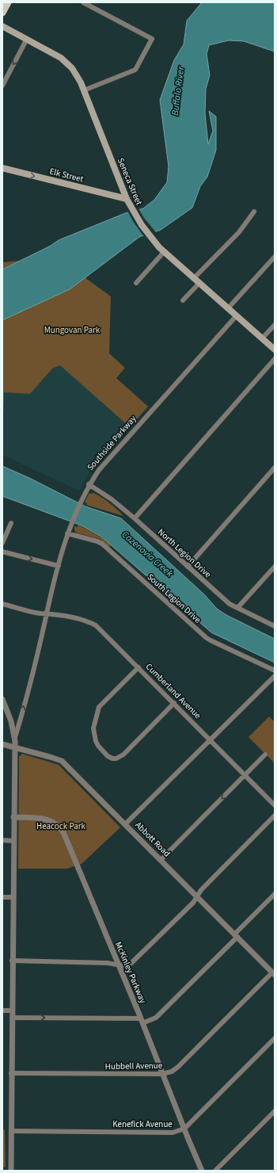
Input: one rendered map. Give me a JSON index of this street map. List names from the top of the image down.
{
  "streets": {
    "main road": ["Elk Street", "Seneca Street"],
    "street": [
      "Southside Parkway",
      "North Legion Drive",
      "South Legion Drive",
      "Cumberland Avenue",
      "Abbott Road",
      "McKinley Parkway",
      "Hubbell Avenue",
      "Kenefick Avenue"
    ]
  },
  "crossings": [
    ["Elk Street", "Seneca Street"],
    ["Seneca Street", "Southside Parkway"],
    ["Southside Parkway", "North Legion Drive"],
    ["Southside Parkway", "South Legion Drive"],
    ["Southside Parkway", "Cumberland Avenue"],
    ["Abbott Road", "Hubbell Avenue"],
    ["McKinley Parkway", "Hubbell Avenue"],
    ["McKinley Parkway", "Kenefick Avenue"]
  ],
  "one_way": ["Elk Street"],
  "water": ["Buffalo River", "Cazenovia Creek"],
  "parks": ["Mungovan Park", "Heacock Park"]
}
